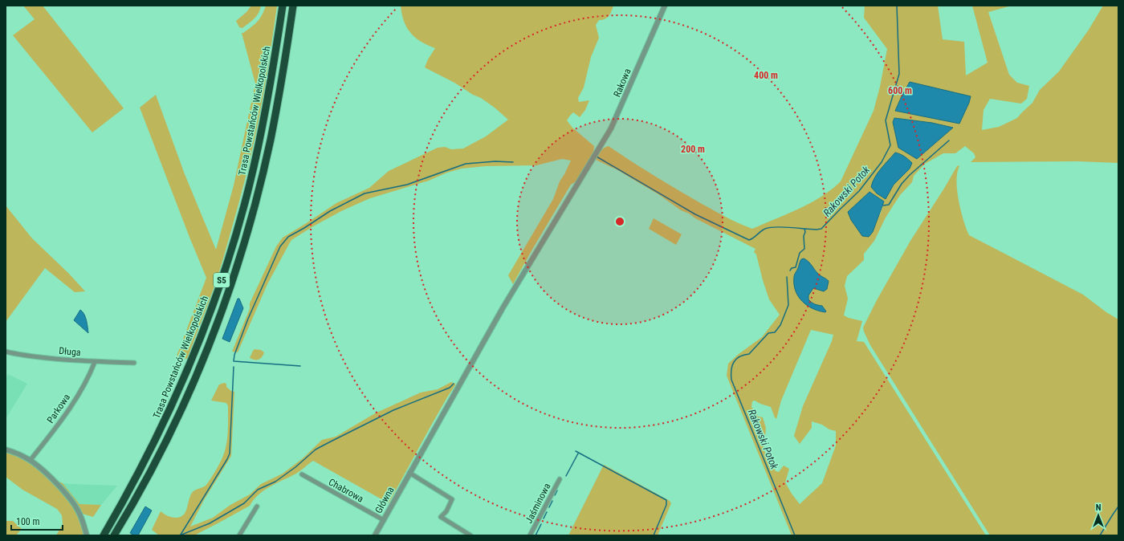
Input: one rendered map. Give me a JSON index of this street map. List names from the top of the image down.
{
  "streets": {
    "highway": ["Trasa Powstańców Wielkopolskich", "S5"],
    "street": [
      "Rakowa",
      "Długa",
      "Parkowa",
      "Chabrowa",
      "Główna",
      "Jaśminowa"
    ]
  },
  "crossings": [
    ["Rakowa", "Główna"],
    ["Długa", "Parkowa"],
    ["Chabrowa", "Główna"]
  ],
  "water": ["Rakowski Potok"],
  "scale_bar": "100 m",
  "north": "top",
  "rings": ["400 m", "600 m", "200 m"]
}
